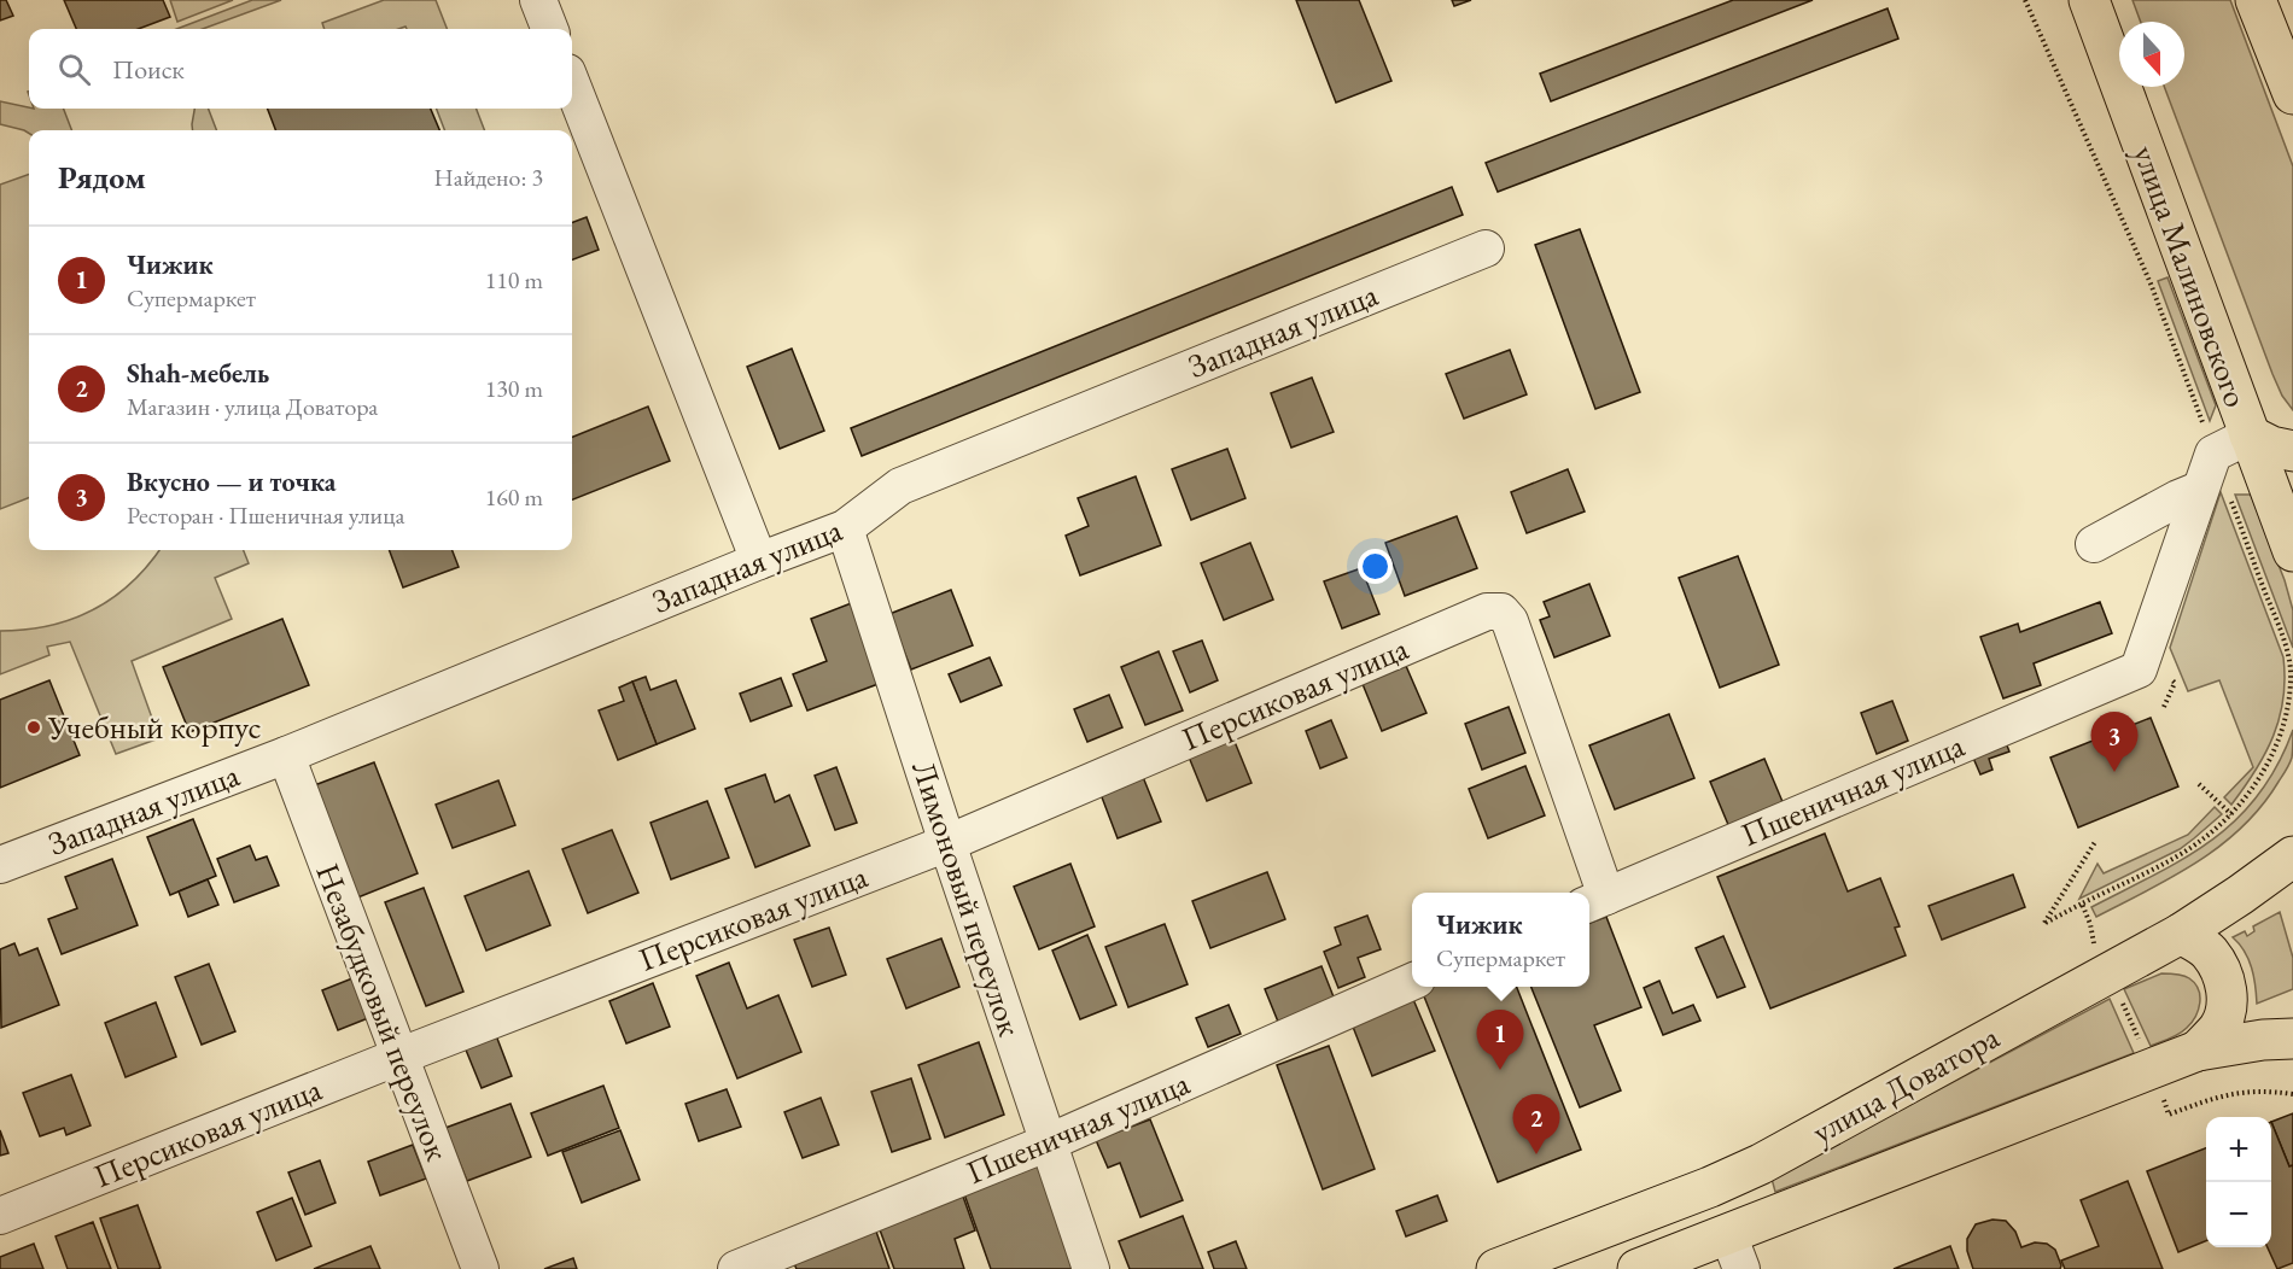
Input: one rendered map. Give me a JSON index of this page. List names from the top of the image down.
{
  "streets": {
    "main road": ["улица Малиновского", "улица Доватора"],
    "street": [
      "Западная улица",
      "Персиковая улица",
      "Пшеничная улица",
      "Лимоновый переулок",
      "Незабудковый переулок"
    ]
  },
  "crossings": [
    ["Западная улица", "Лимоновый переулок"],
    ["Западная улица", "Незабудковый переулок"],
    ["Персиковая улица", "Пшеничная улица"],
    ["Персиковая улица", "Лимоновый переулок"],
    ["Персиковая улица", "Незабудковый переулок"],
    ["Пшеничная улица", "Лимоновый переулок"]
  ],
  "places": ["Учебный корпус"],
  "north": "bottom",
  "page": {
    "search": "Поиск",
    "heading": ["Рядом", "Найдено: 3"],
    "list": [
      {
        "mark": "1",
        "name": "Чижик",
        "note": "Супермаркет",
        "value": "110 m"
      },
      {
        "mark": "2",
        "name": "Shah-мебель",
        "note": "Магазин · улица Доватора",
        "value": "130 m"
      },
      {
        "mark": "3",
        "name": "Вкусно — и точка",
        "note": "Ресторан · Пшеничная улица",
        "value": "160 m"
      }
    ],
    "pins": ["3", "1", "2"],
    "popup": ["Чижик", "Супермаркет"],
    "map_buttons": ["+", "−"]
  }
}
